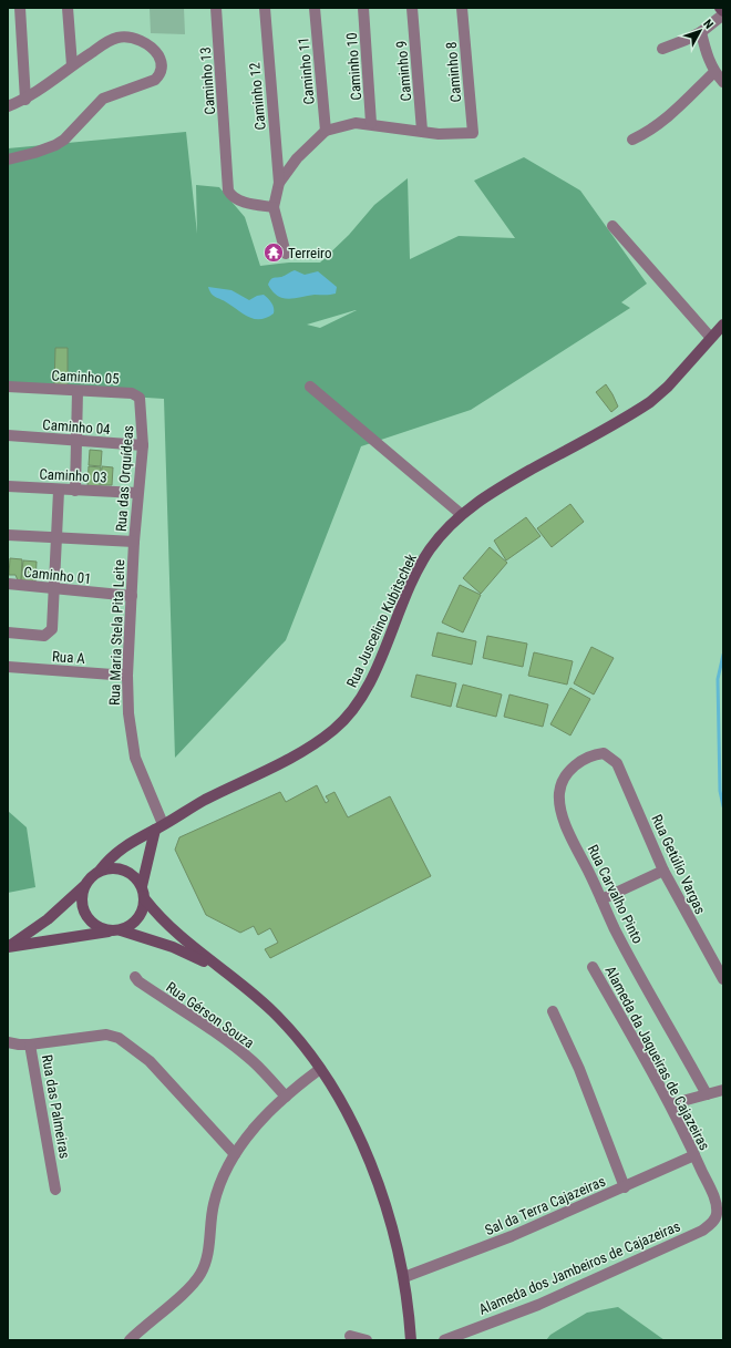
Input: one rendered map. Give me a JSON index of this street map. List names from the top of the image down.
{
  "streets": {
    "main road": ["Rua Juscelino Kubitschek"],
    "street": [
      "Caminho 10",
      "Caminho 11",
      "Caminho 9",
      "Caminho 8",
      "Caminho 13",
      "Caminho 12",
      "Caminho 05",
      "Caminho 04",
      "Caminho 03",
      "Rua das Orquídeas",
      "Caminho 01",
      "Rua Maria Stela Pita Leite",
      "Rua A",
      "Rua Getúlio Vargas",
      "Rua Carvalho Pinto",
      "Rua Gérson Souza",
      "Alameda da Jaqueiras de Cajazeiras",
      "Rua das Palmeiras",
      "Sal da Terra Cajazeiras",
      "Alameda dos Jambeiros de Cajazeiras"
    ]
  },
  "crossings": [
    ["Caminho 9", "Caminho 8"],
    ["Caminho 05", "Rua das Orquídeas"],
    ["Caminho 04", "Rua das Orquídeas"],
    ["Caminho 03", "Rua das Orquídeas"],
    ["Rua das Orquídeas", "Rua Maria Stela Pita Leite"],
    ["Caminho 01", "Rua Maria Stela Pita Leite"],
    ["Rua Juscelino Kubitschek", "Rua Maria Stela Pita Leite"],
    ["Rua Maria Stela Pita Leite", "Rua A"],
    ["Rua Getúlio Vargas", "Rua Carvalho Pinto"],
    ["Alameda da Jaqueiras de Cajazeiras", "Sal da Terra Cajazeiras"],
    ["Alameda da Jaqueiras de Cajazeiras", "Alameda dos Jambeiros de Cajazeiras"]
  ],
  "places": {
    "temple": ["Terreiro"]
  },
  "north": "top right"
}
